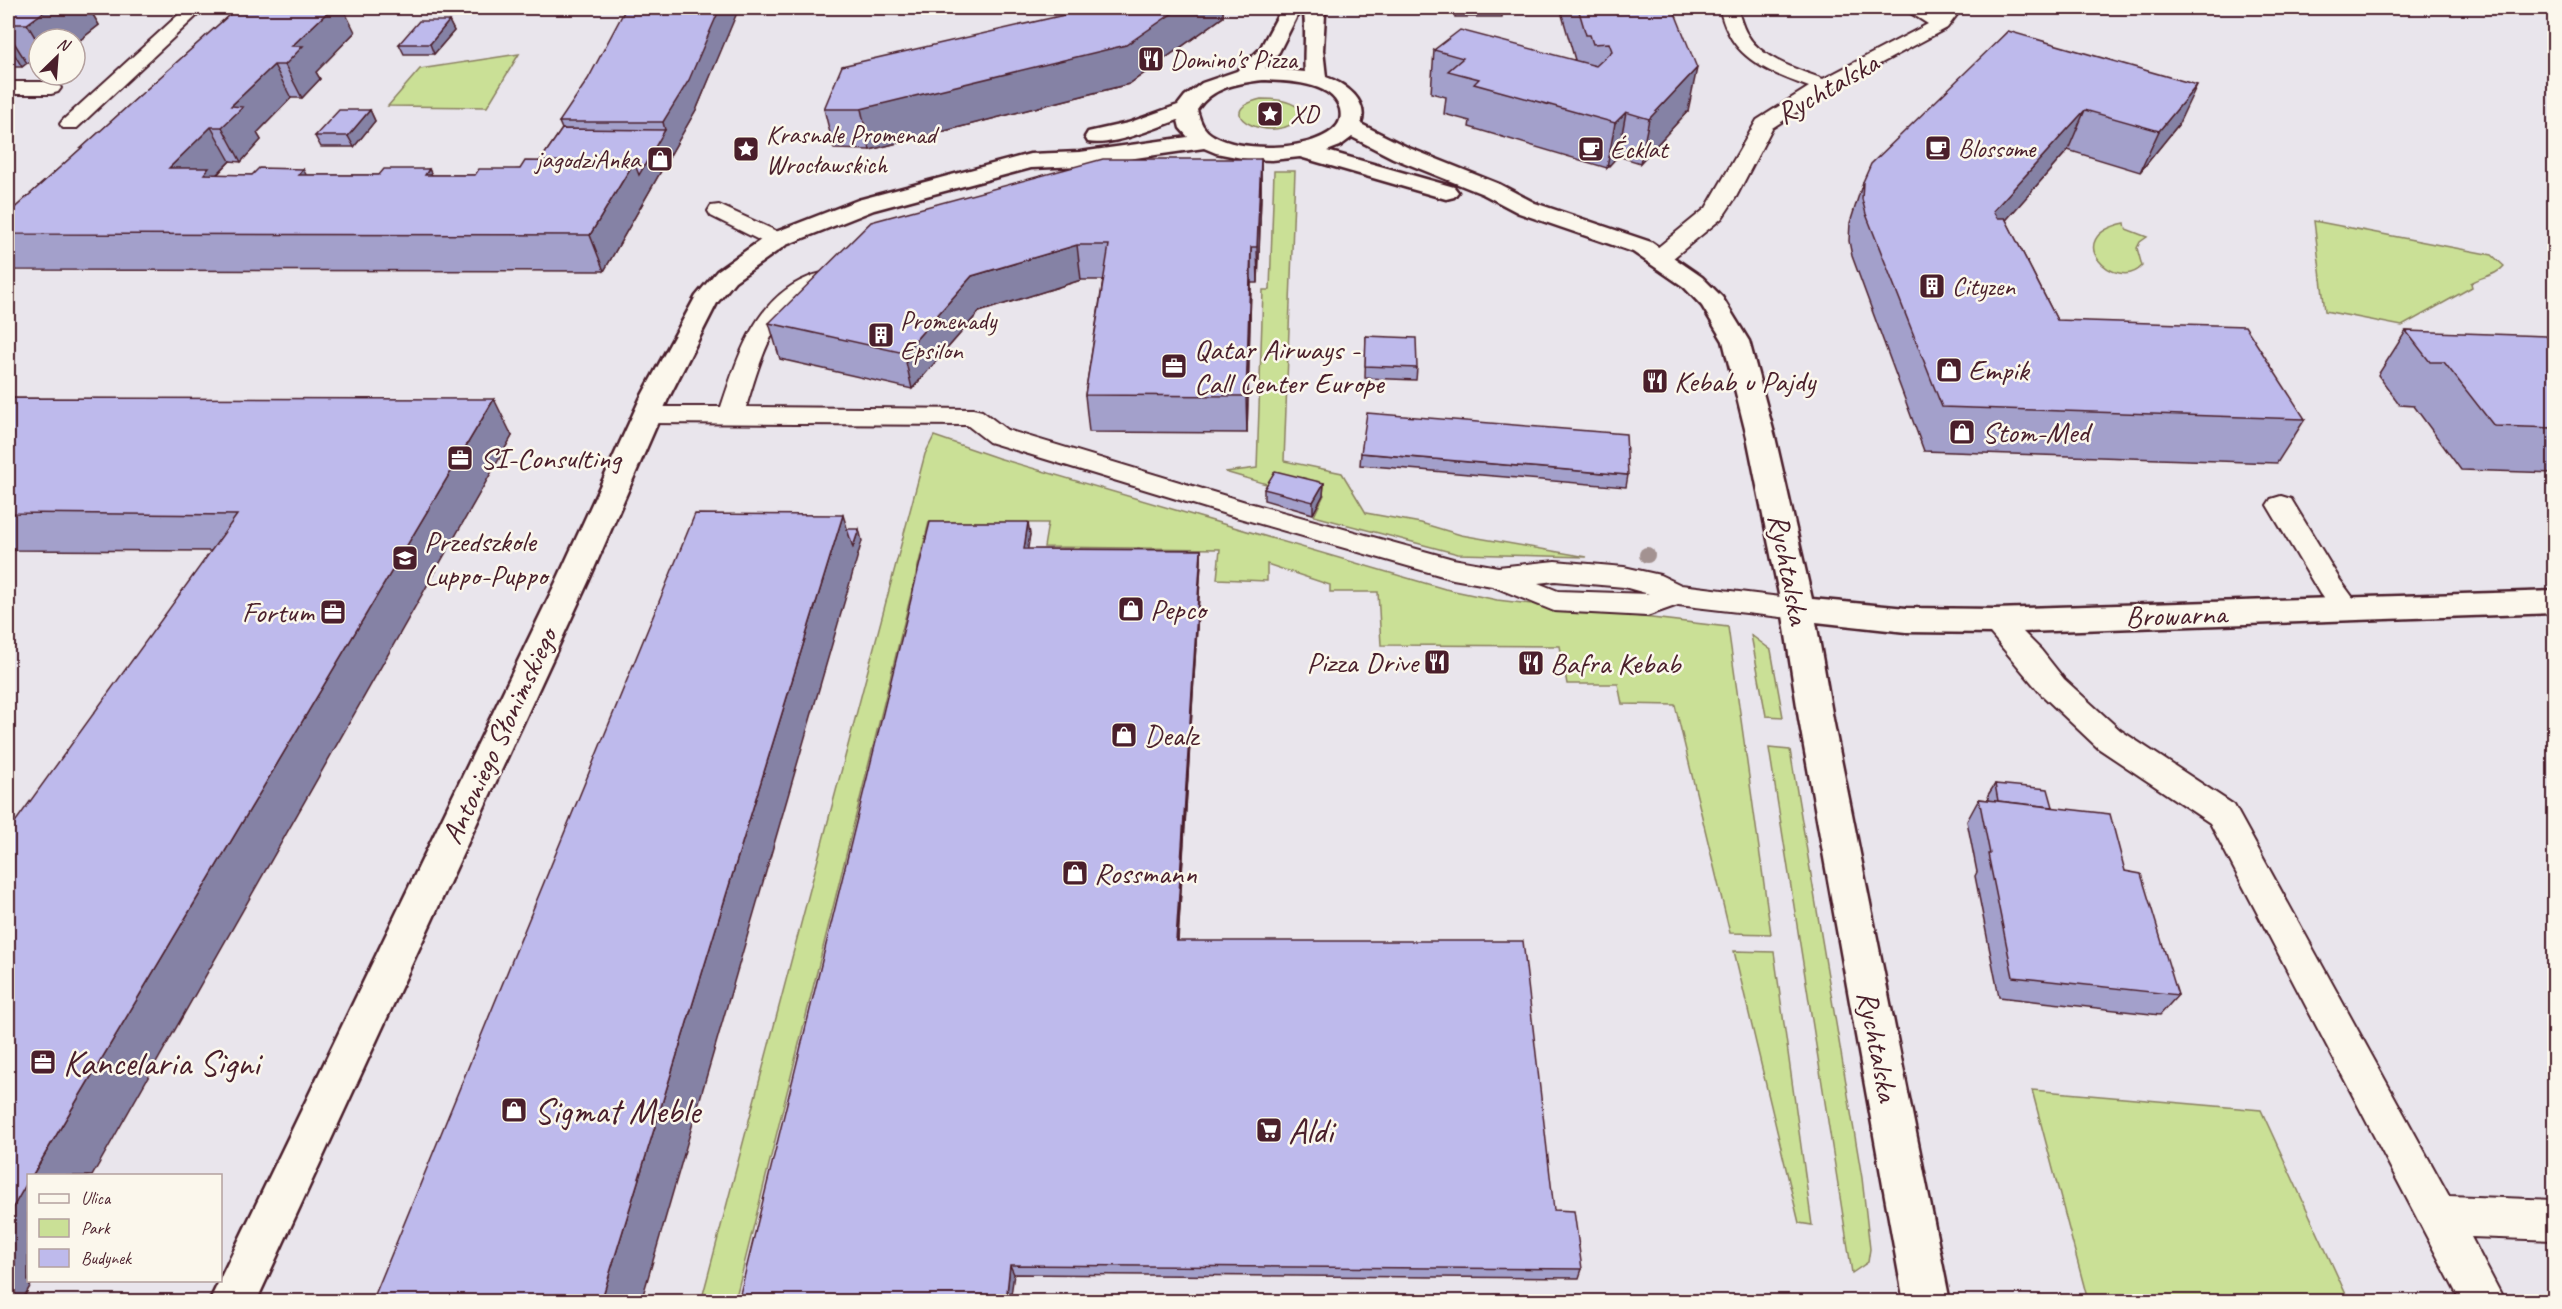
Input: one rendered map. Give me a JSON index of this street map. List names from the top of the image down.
{
  "streets": {
    "street": ["Rychtalska", "Browarna", "Antoniego Słonimskiego"]
  },
  "crossings": [
    ["Rychtalska", "Browarna"]
  ],
  "places": {
    "restaurant": [
      "Domino's Pizza",
      "Kebab u Pajdy",
      "Pizza Drive",
      "Bafra Kebab"
    ],
    "place": ["XD", "Krasnale Promenad Wrocławskich"],
    "cafe": ["Blossome", "Écklat"],
    "shop": [
      "jagodziAnka",
      "Empik",
      "Stom-Med",
      "Pepco",
      "Dealz",
      "Rossmann",
      "Sigmat Meble"
    ],
    "building": ["Cityzen", "Promenady Epsilon"],
    "office": [
      "Qatar Airways - Call Center Europe",
      "SI-Consulting",
      "Fortum",
      "Kancelaria Signi"
    ],
    "school or university": ["Przedszkole Luppo-Puppo"],
    "supermarket": ["Aldi"]
  },
  "legend": ["Ulica", "Park", "Budynek"],
  "north": "top right"
}
